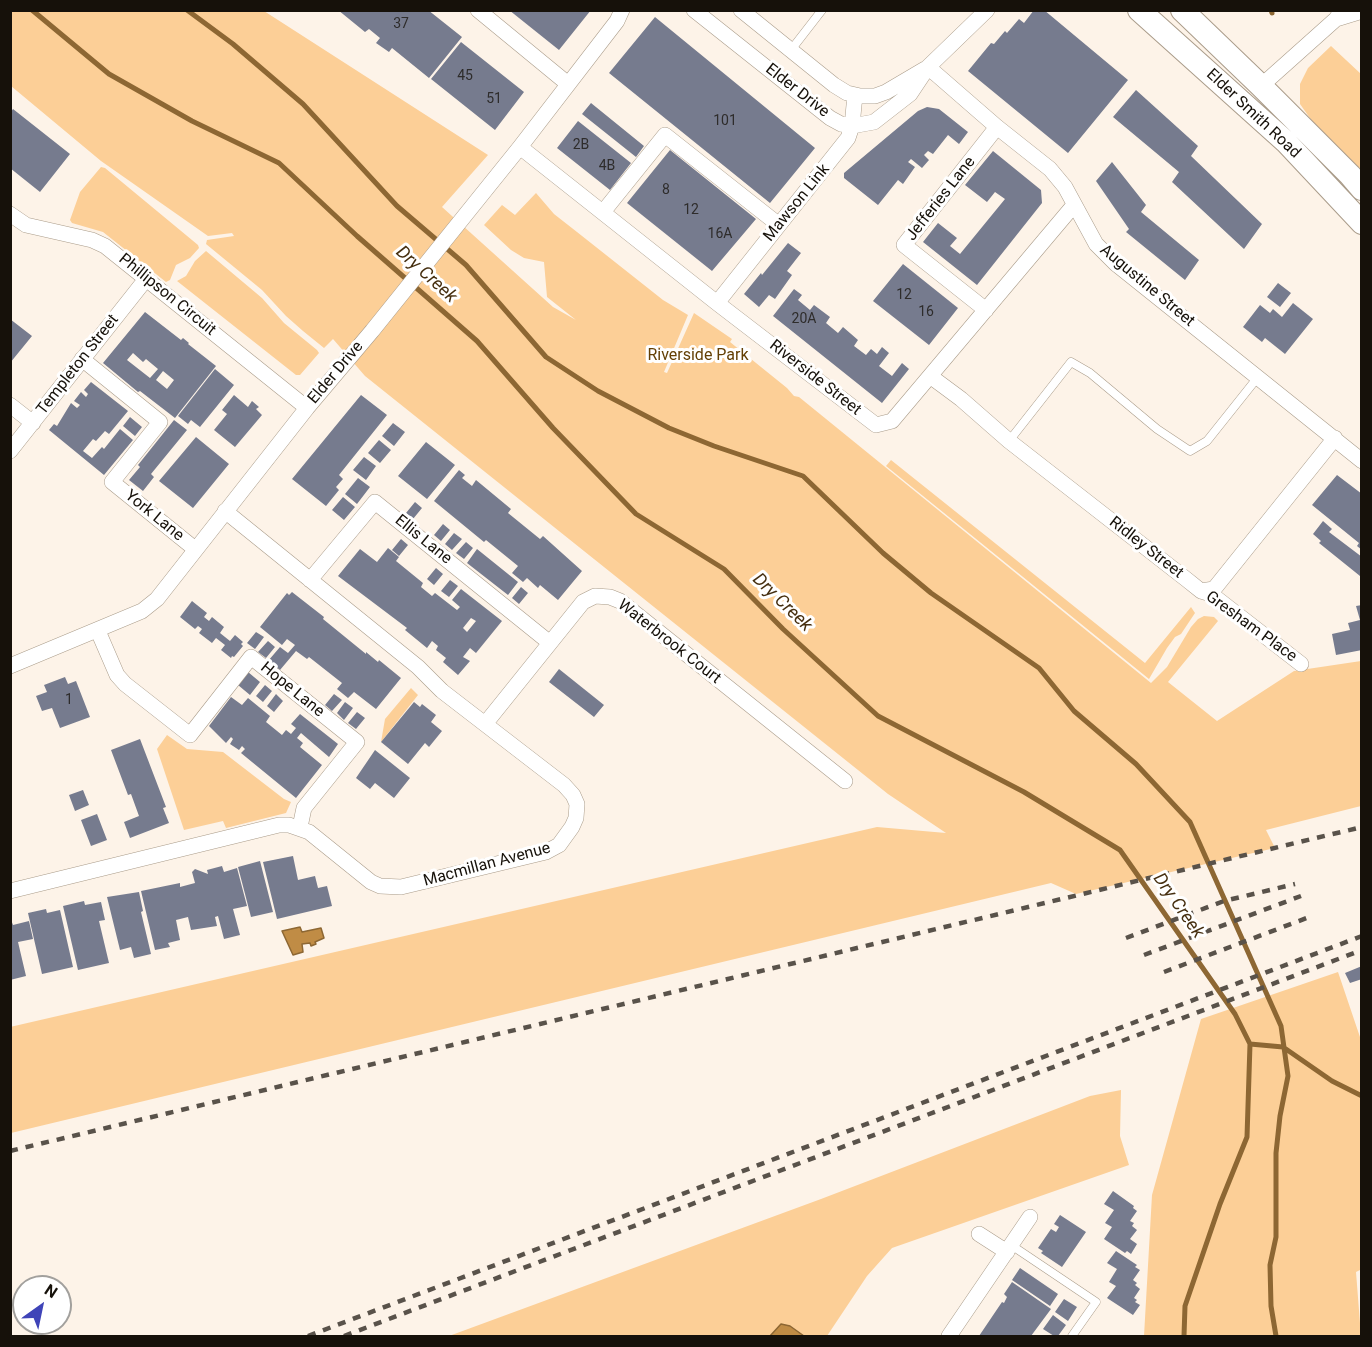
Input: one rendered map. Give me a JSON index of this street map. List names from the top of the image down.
{
  "streets": {
    "main road": ["Elder Smith Road"],
    "street": [
      "Elder Drive",
      "Jefferies Lane",
      "Mawson Link",
      "Augustine Street",
      "Phillipson Circuit",
      "Templeton Street",
      "Riverside Street",
      "York Lane",
      "Ellis Lane",
      "Ridley Street",
      "Gresham Place",
      "Waterbrook Court",
      "Hope Lane",
      "Macmillan Avenue"
    ]
  },
  "crossings": [
    ["Elder Drive", "Mawson Link"],
    ["Elder Drive", "Phillipson Circuit"],
    ["Elder Drive", "Riverside Street"],
    ["Elder Drive", "York Lane"],
    ["Elder Drive", "Hope Lane"],
    ["Elder Drive", "Macmillan Avenue"],
    ["Jefferies Lane", "Augustine Street"],
    ["Jefferies Lane", "Riverside Street"],
    ["Mawson Link", "Riverside Street"],
    ["Augustine Street", "Riverside Street"],
    ["Phillipson Circuit", "Templeton Street"],
    ["Templeton Street", "York Lane"],
    ["Riverside Street", "Ridley Street"],
    ["Ellis Lane", "Waterbrook Court"],
    ["Ellis Lane", "Macmillan Avenue"],
    ["Ridley Street", "Gresham Place"],
    ["Waterbrook Court", "Macmillan Avenue"],
    ["Hope Lane", "Macmillan Avenue"]
  ],
  "water": ["Dry Creek"],
  "parks": ["Riverside Park"],
  "house_numbers": [
    "37",
    "45",
    "51",
    "101",
    "2B",
    "4B",
    "8",
    "12",
    "16A",
    "12",
    "16",
    "20A",
    "1"
  ],
  "north": "top right"
}
